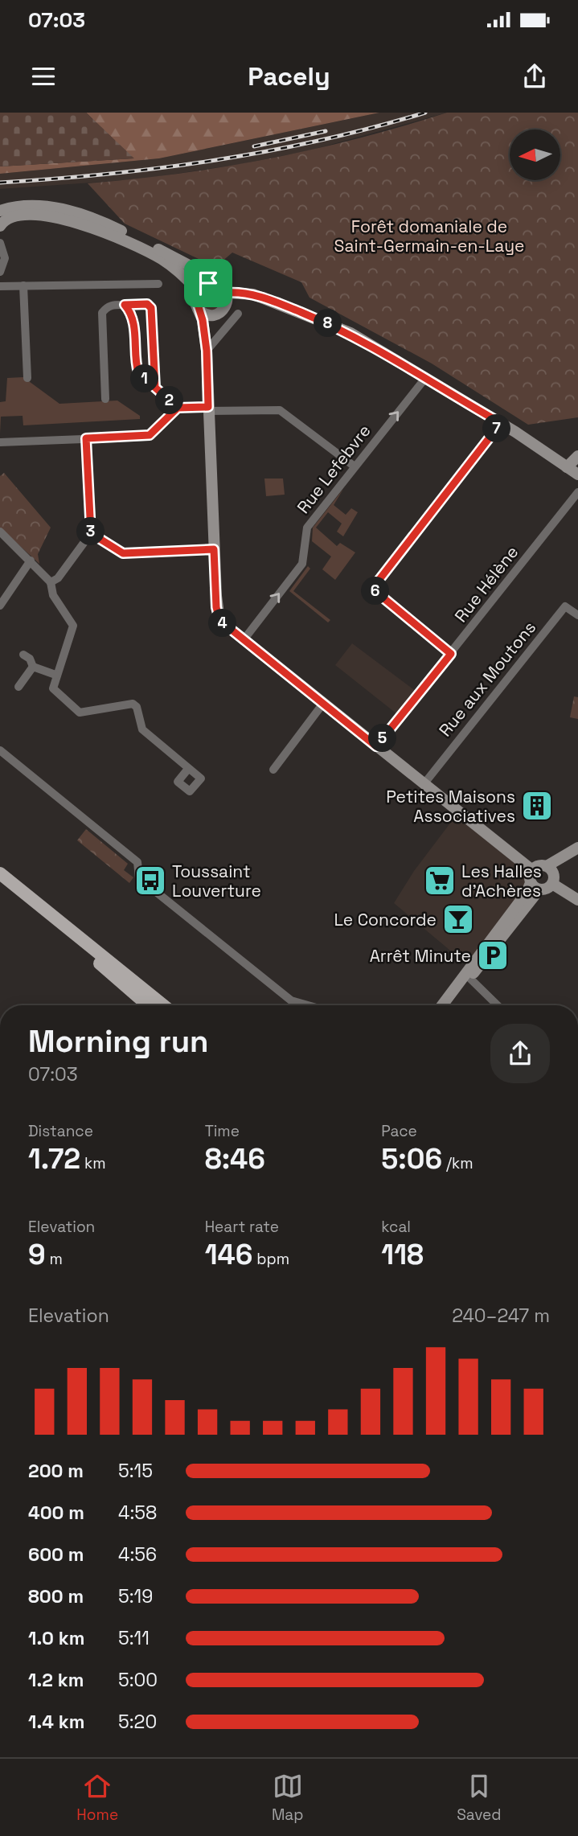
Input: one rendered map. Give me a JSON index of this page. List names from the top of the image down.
{
  "streets": {
    "street": ["Rue Lefebvre", "Rue Hélène", "Rue aux Moutons"]
  },
  "one_way": ["Rue Lefebvre"],
  "parks": ["Forêt domaniale de Saint-Germain-en-Laye"],
  "places": {
    "building": ["Petites Maisons Associatives"],
    "bus stop": ["Toussaint Louverture"],
    "supermarket": ["Les Halles d'Achères"],
    "bar": ["Le Concorde"],
    "parking": ["Arrêt Minute"]
  },
  "north": "left",
  "page": {
    "status": "07:03",
    "header": "Pacely",
    "pins": [
      "8",
      "1",
      "2",
      "7",
      "3",
      "6",
      "4",
      "5"
    ],
    "heading": ["Morning run", "07:03"],
    "stats": [
      ["Distance", "1.72 km"],
      ["Time", "8:46"],
      ["Pace", "5:06 /km"],
      ["Elevation", "9 m"],
      ["Heart rate", "146 bpm"],
      ["kcal", "118"]
    ],
    "chart": ["Elevation", "240–247 m"],
    "list": [
      {
        "name": "200 m",
        "note": "5:15"
      },
      {
        "name": "400 m",
        "note": "4:58"
      },
      {
        "name": "600 m",
        "note": "4:56"
      },
      {
        "name": "800 m",
        "note": "5:19"
      },
      {
        "name": "1.0 km",
        "note": "5:11"
      },
      {
        "name": "1.2 km",
        "note": "5:00"
      },
      {
        "name": "1.4 km",
        "note": "5:20"
      }
    ],
    "tabs": ["Home", "Map", "Saved"]
  }
}
